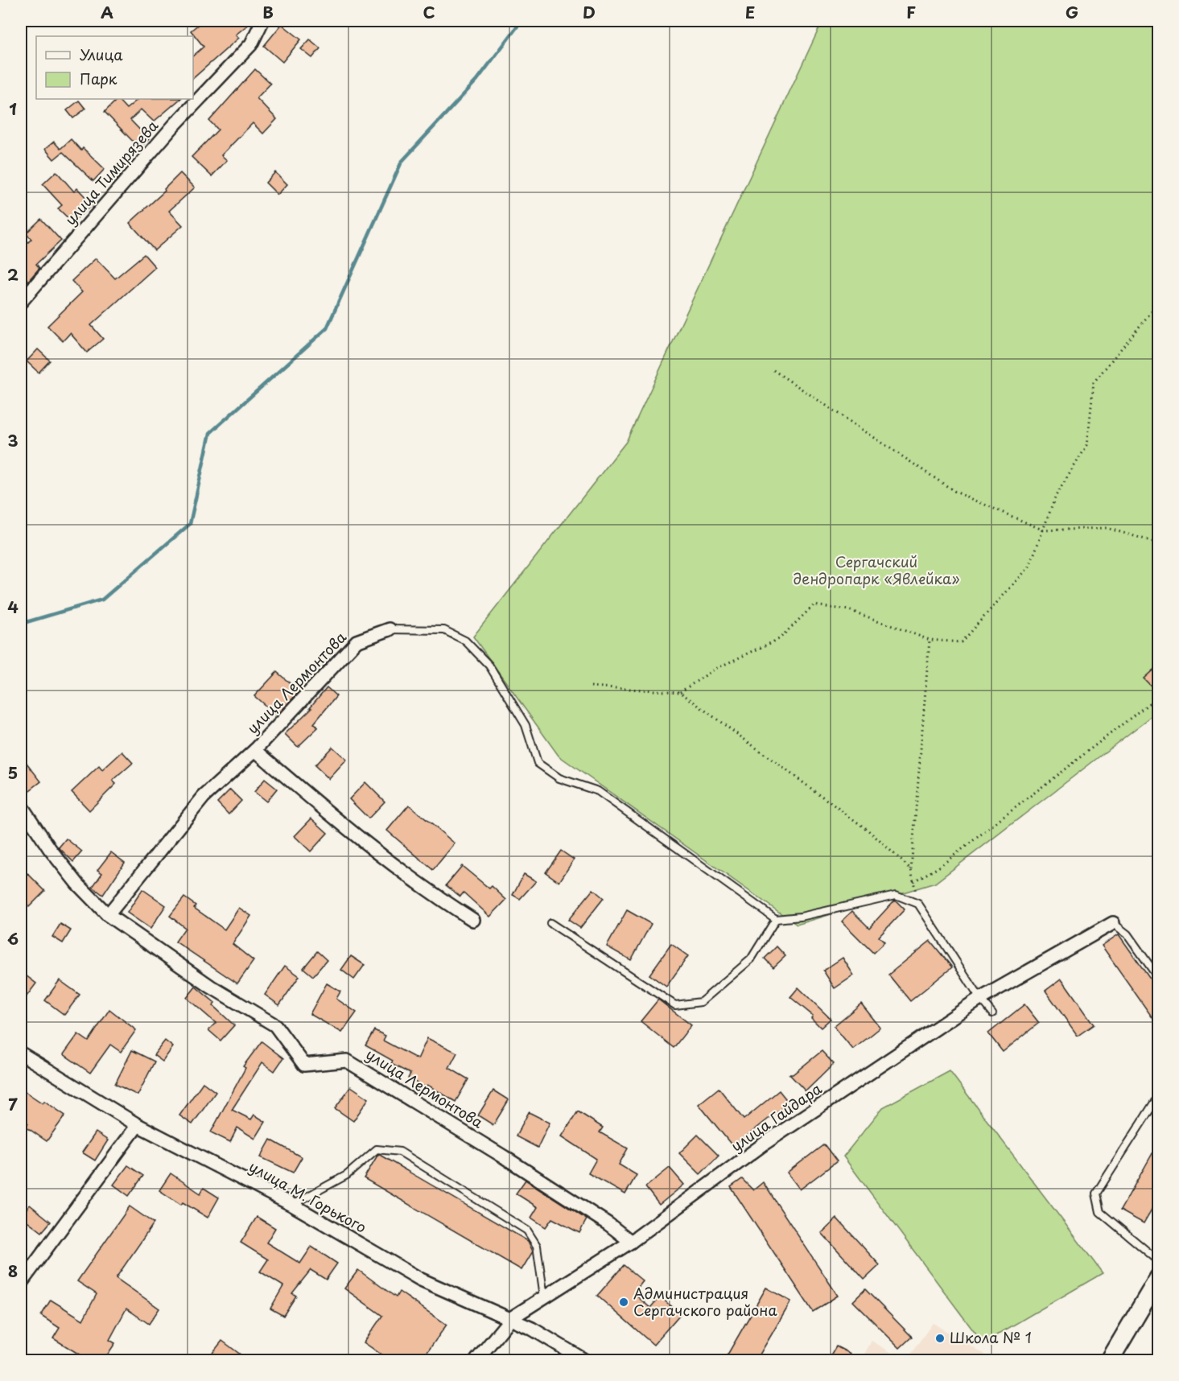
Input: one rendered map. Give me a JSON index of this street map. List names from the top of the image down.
{
  "streets": {
    "street": [
      "улица Тимирязева",
      "улица Лермонтова",
      "улица Гайдара",
      "улица М. Горького"
    ]
  },
  "crossings": [
    ["улица Лермонтова", "улица Гайдара"],
    ["улица Гайдара", "улица М. Горького"]
  ],
  "parks": ["Сергачский дендропарк «Явлейка»"],
  "places": ["Администрация Сергачского района", "Школа № 1"],
  "legend": ["Улица", "Парк"],
  "grid": {
    "columns": [
      "A",
      "B",
      "C",
      "D",
      "E",
      "F",
      "G"
    ],
    "rows": [
      "1",
      "2",
      "3",
      "4",
      "5",
      "6",
      "7",
      "8"
    ]
  }
}
